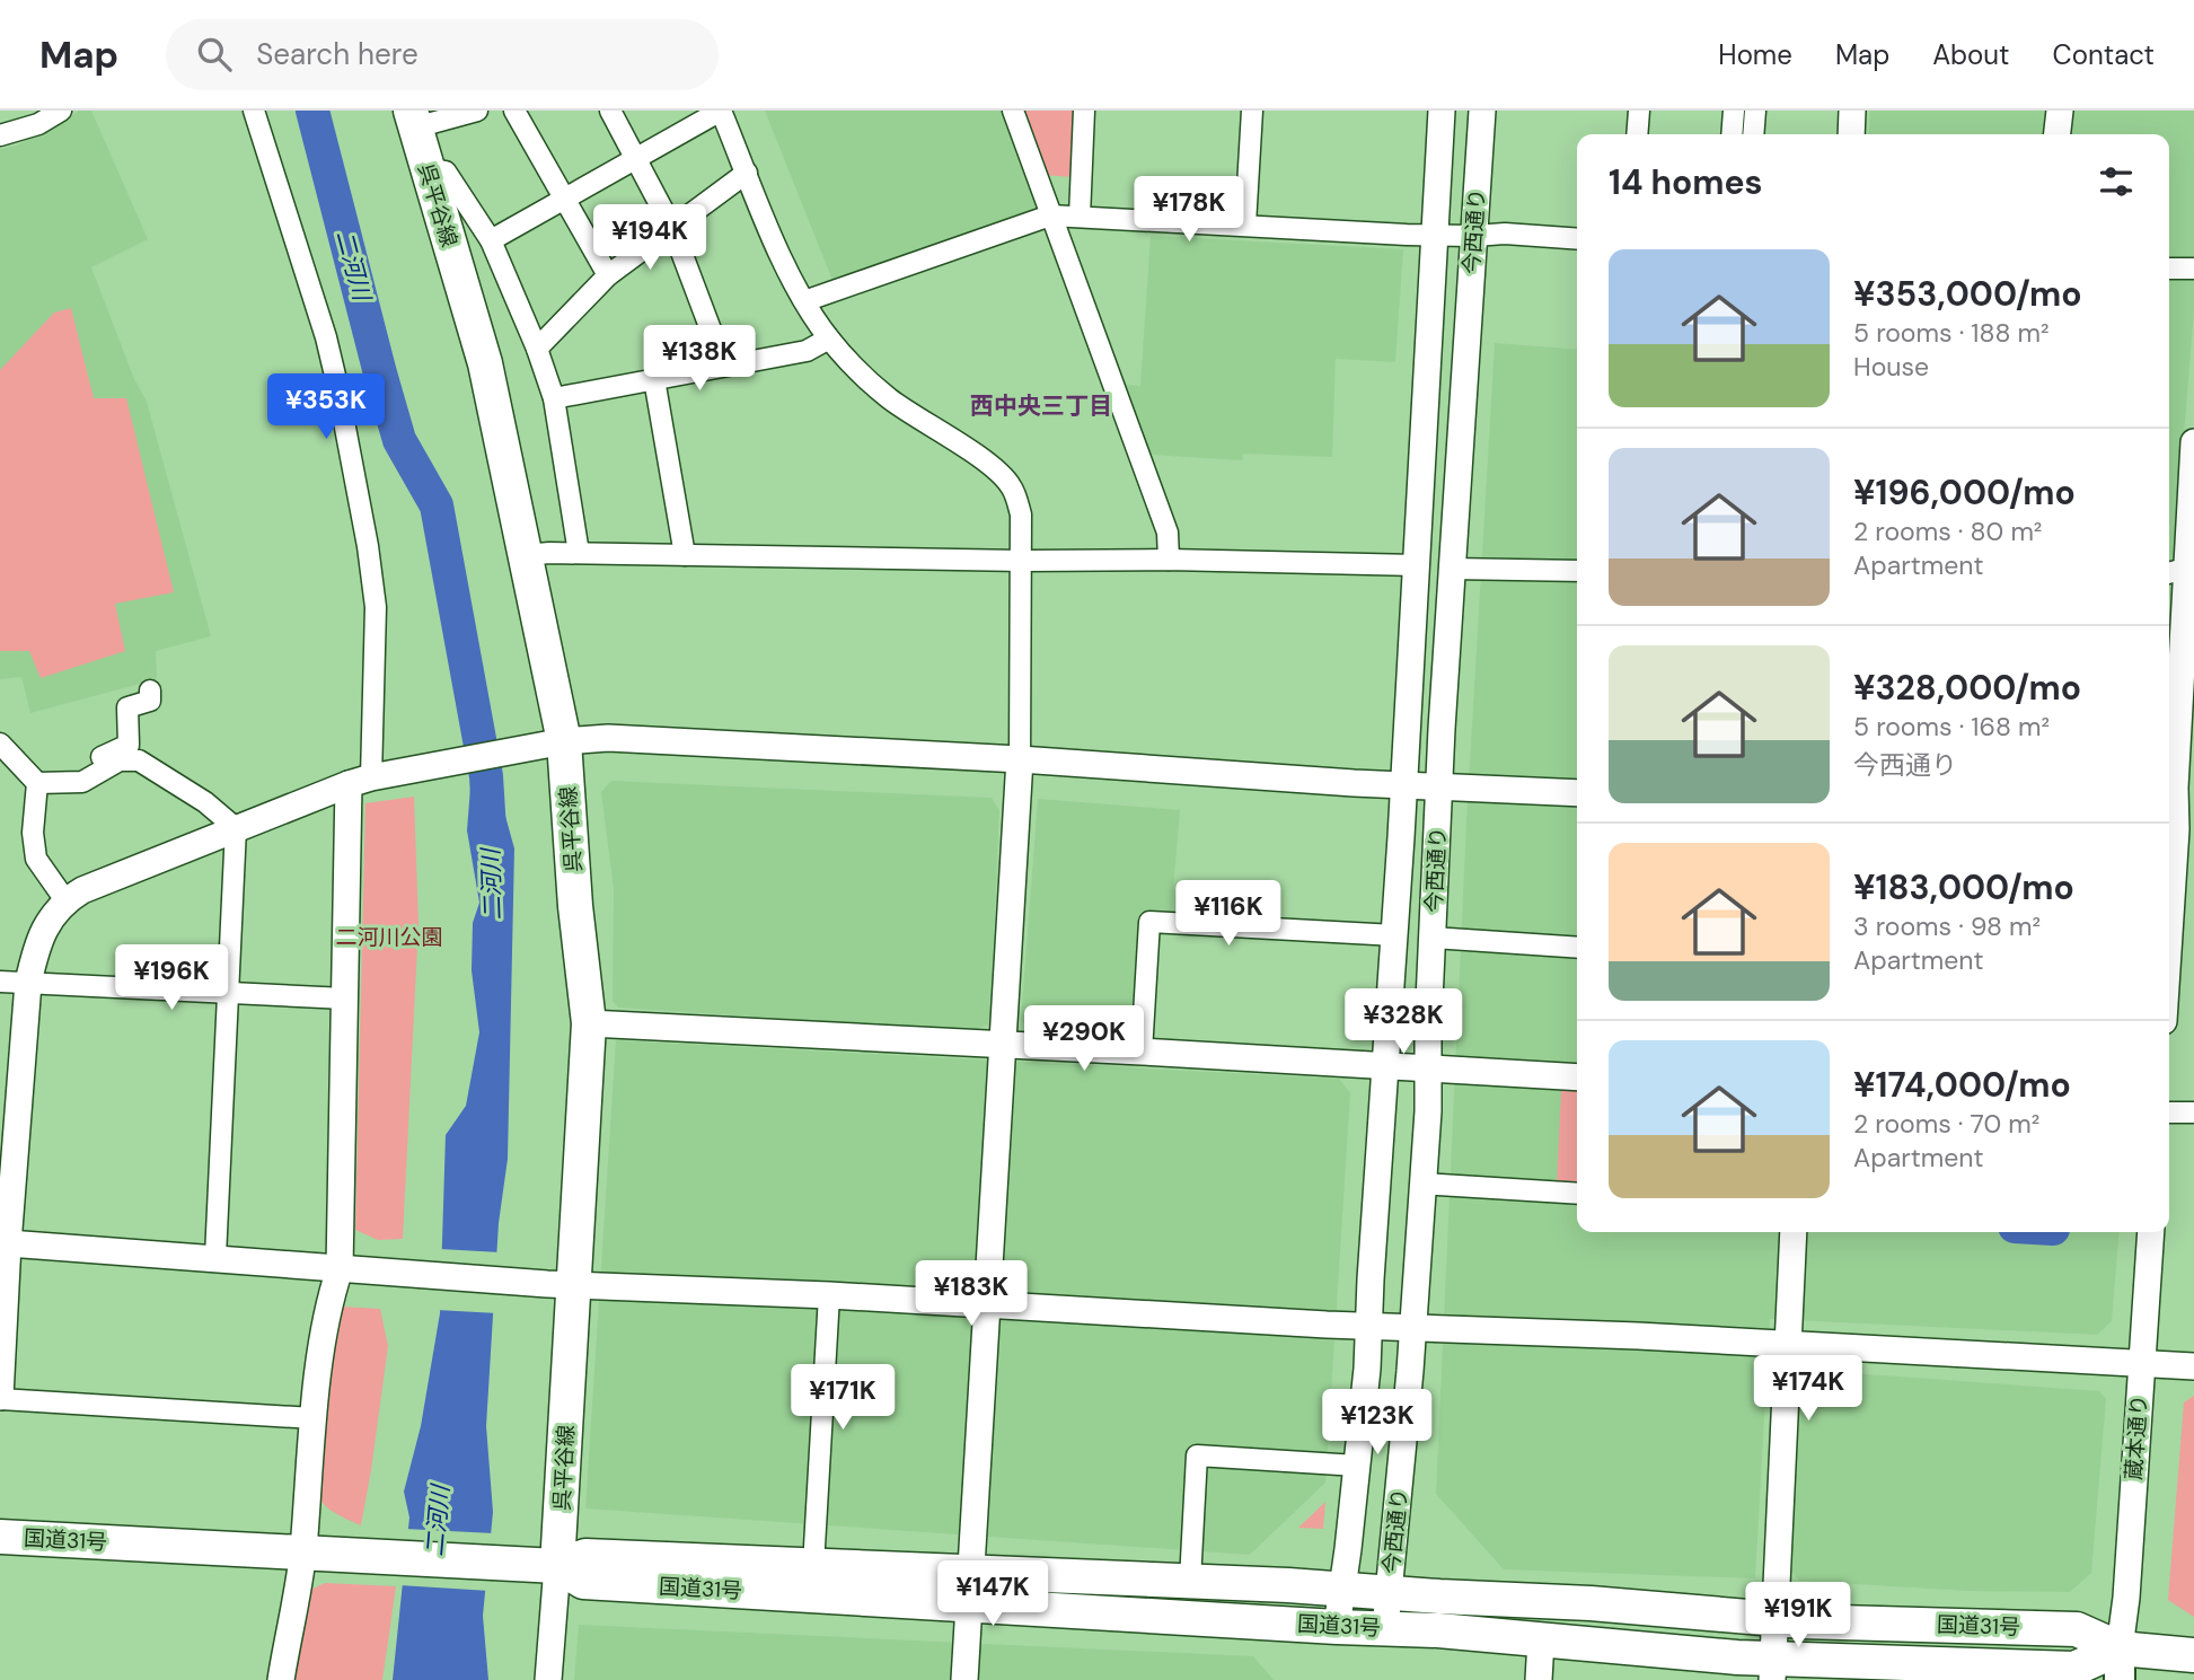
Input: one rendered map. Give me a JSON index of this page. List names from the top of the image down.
{
  "streets": {
    "main road": ["呉平谷線", "国道31号"],
    "street": ["今西通り", "蔵本通り"]
  },
  "crossings": [
    ["呉平谷線", "国道31号"],
    ["今西通り", "国道31号"],
    ["蔵本通り", "国道31号"]
  ],
  "districts": ["西中央三丁目"],
  "water": ["二河川"],
  "parks": ["二河川公園"],
  "page": {
    "header": "Map",
    "search": "Search here",
    "nav": [
      "Home",
      "Map",
      "About",
      "Contact"
    ],
    "heading": "14 homes",
    "price": [
      "¥178K",
      "¥194K",
      "¥138K",
      "¥353K",
      "¥116K",
      "¥196K",
      "¥328K",
      "¥290K",
      "¥183K",
      "¥174K",
      "¥171K",
      "¥123K",
      "¥147K",
      "¥191K"
    ],
    "list": [
      {
        "name": "¥353,000/mo",
        "note": "5 rooms · 188 m² · House"
      },
      {
        "name": "¥196,000/mo",
        "note": "2 rooms · 80 m² · Apartment"
      },
      {
        "name": "¥328,000/mo",
        "note": "5 rooms · 168 m² · 今西通り"
      },
      {
        "name": "¥183,000/mo",
        "note": "3 rooms · 98 m² · Apartment"
      },
      {
        "name": "¥174,000/mo",
        "note": "2 rooms · 70 m² · Apartment"
      }
    ]
  }
}
